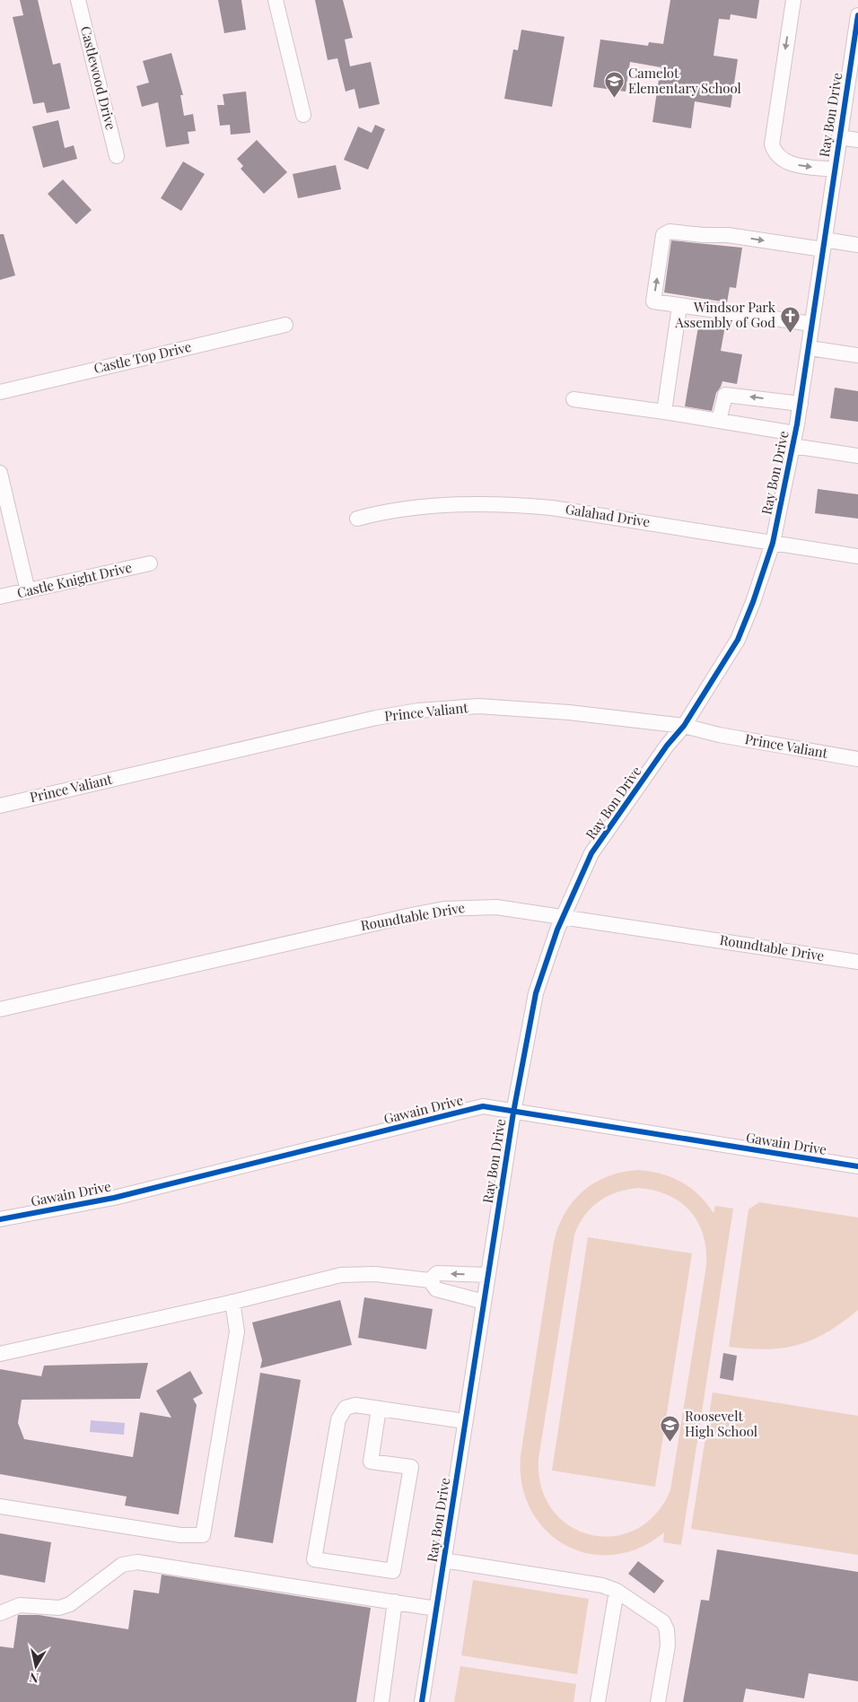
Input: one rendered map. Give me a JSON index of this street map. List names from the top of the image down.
{
  "streets": {
    "street": [
      "Castlewood Drive",
      "Ray Bon Drive",
      "Castle Top Drive",
      "Galahad Drive",
      "Castle Knight Drive",
      "Prince Valiant",
      "Roundtable Drive",
      "Gawain Drive"
    ]
  },
  "crossings": [
    ["Ray Bon Drive", "Galahad Drive"],
    ["Ray Bon Drive", "Prince Valiant"],
    ["Ray Bon Drive", "Roundtable Drive"],
    ["Ray Bon Drive", "Gawain Drive"]
  ],
  "places": {
    "school or university": ["Camelot Elementary School", "Roosevelt High School"],
    "church": ["Windsor Park Assembly of God"]
  },
  "north": "bottom"
}
